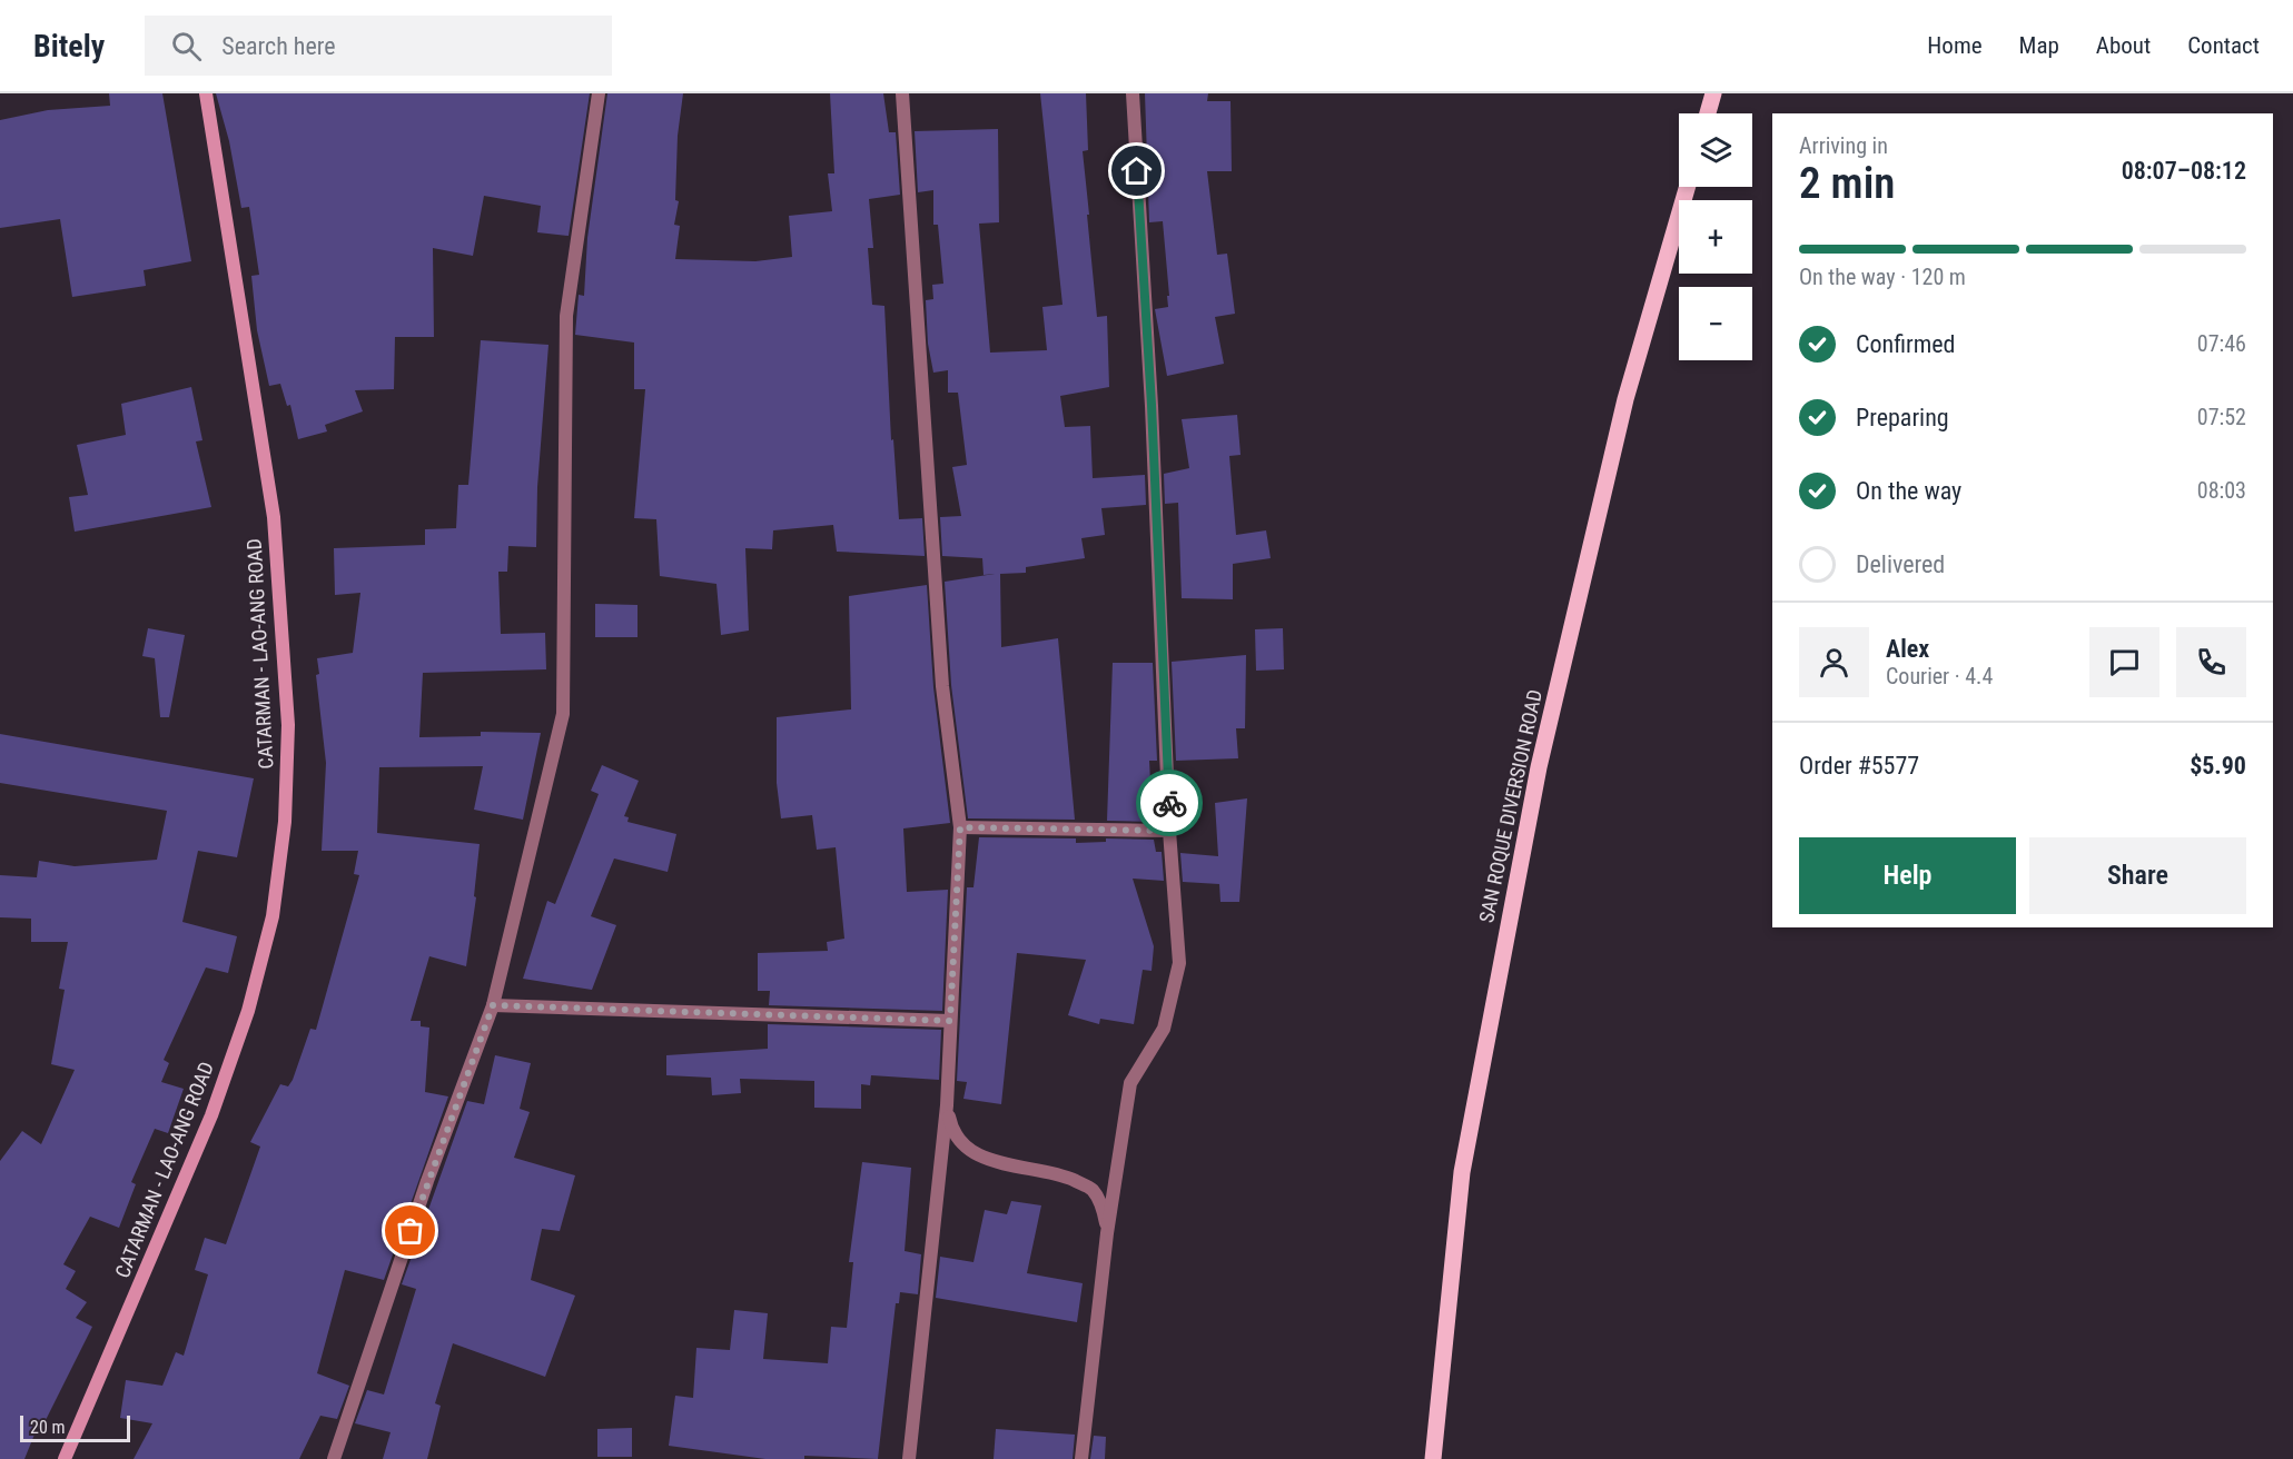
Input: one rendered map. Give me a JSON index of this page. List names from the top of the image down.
{
  "streets": {
    "main road": ["CATARMAN - LAO-ANG ROAD", "SAN ROQUE DIVERSION ROAD"]
  },
  "scale_bar": "20 m",
  "page": {
    "header": "Bitely",
    "search": "Search here",
    "nav": [
      "Home",
      "Map",
      "About",
      "Contact"
    ],
    "map_buttons": ["+", "−"],
    "heading": ["2 min", "Arriving in", "08:07–08:12"],
    "panel": [
      "Alex",
      "Courier · 4.4",
      "Order #5577",
      "$5.90"
    ],
    "bar": "On the way · 120 m",
    "list": [
      ["Confirmed", "07:46"],
      ["Preparing", "07:52"],
      ["On the way", "08:03"],
      "Delivered"
    ],
    "buttons": ["Help", "Share"],
    "scale": "20 m"
  }
}
